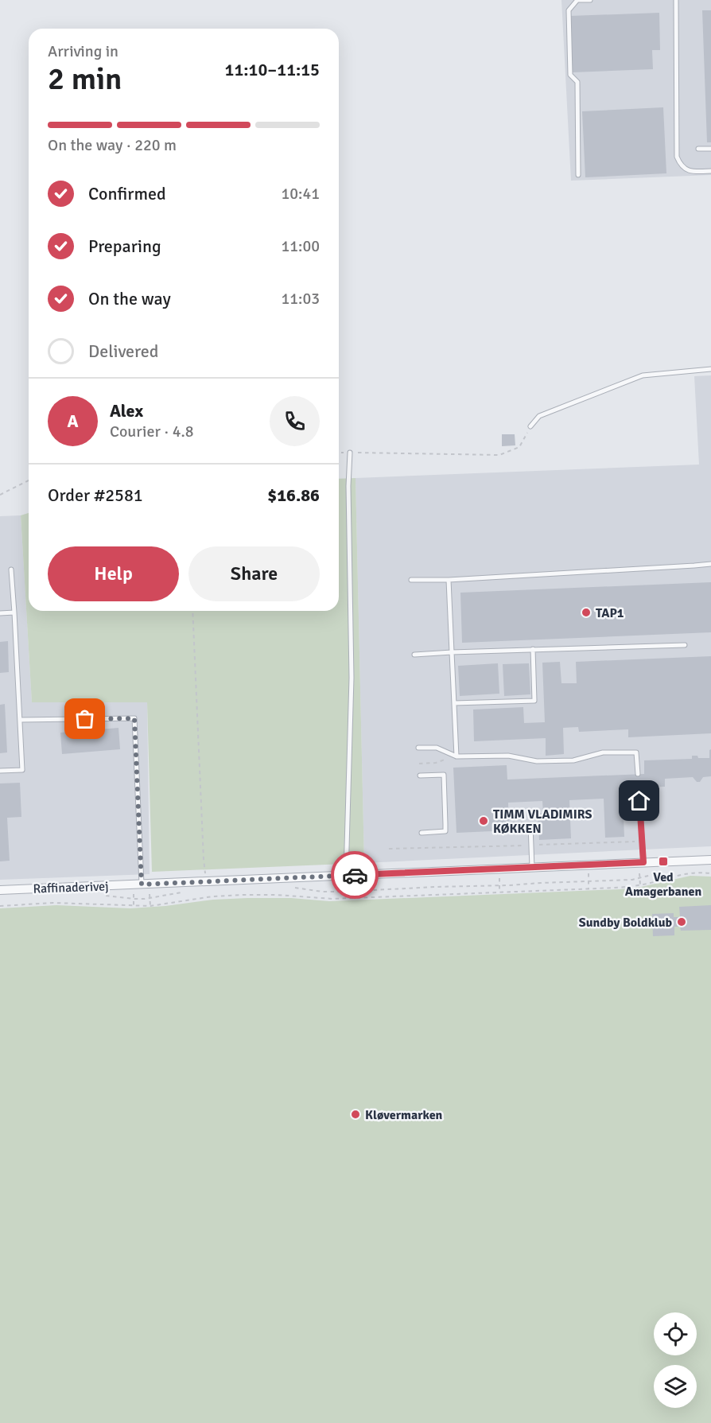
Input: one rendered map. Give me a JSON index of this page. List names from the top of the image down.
{
  "streets": {
    "street": ["Raffinaderivej"]
  },
  "places": {
    "other": [
      "TAP1",
      "TIMM VLADIMIRS KØKKEN",
      "Sundby Boldklub",
      "Kløvermarken"
    ],
    "transit": ["Ved Amagerbanen"]
  },
  "page": {
    "heading": ["2 min", "Arriving in", "11:10–11:15"],
    "panel": [
      "Alex",
      "Courier · 4.8",
      "Order #2581",
      "$16.86"
    ],
    "bar": "On the way · 220 m",
    "list": [
      ["Confirmed", "10:41"],
      ["Preparing", "11:00"],
      ["On the way", "11:03"],
      "Delivered"
    ],
    "round": "A",
    "buttons": ["Help", "Share"]
  }
}
